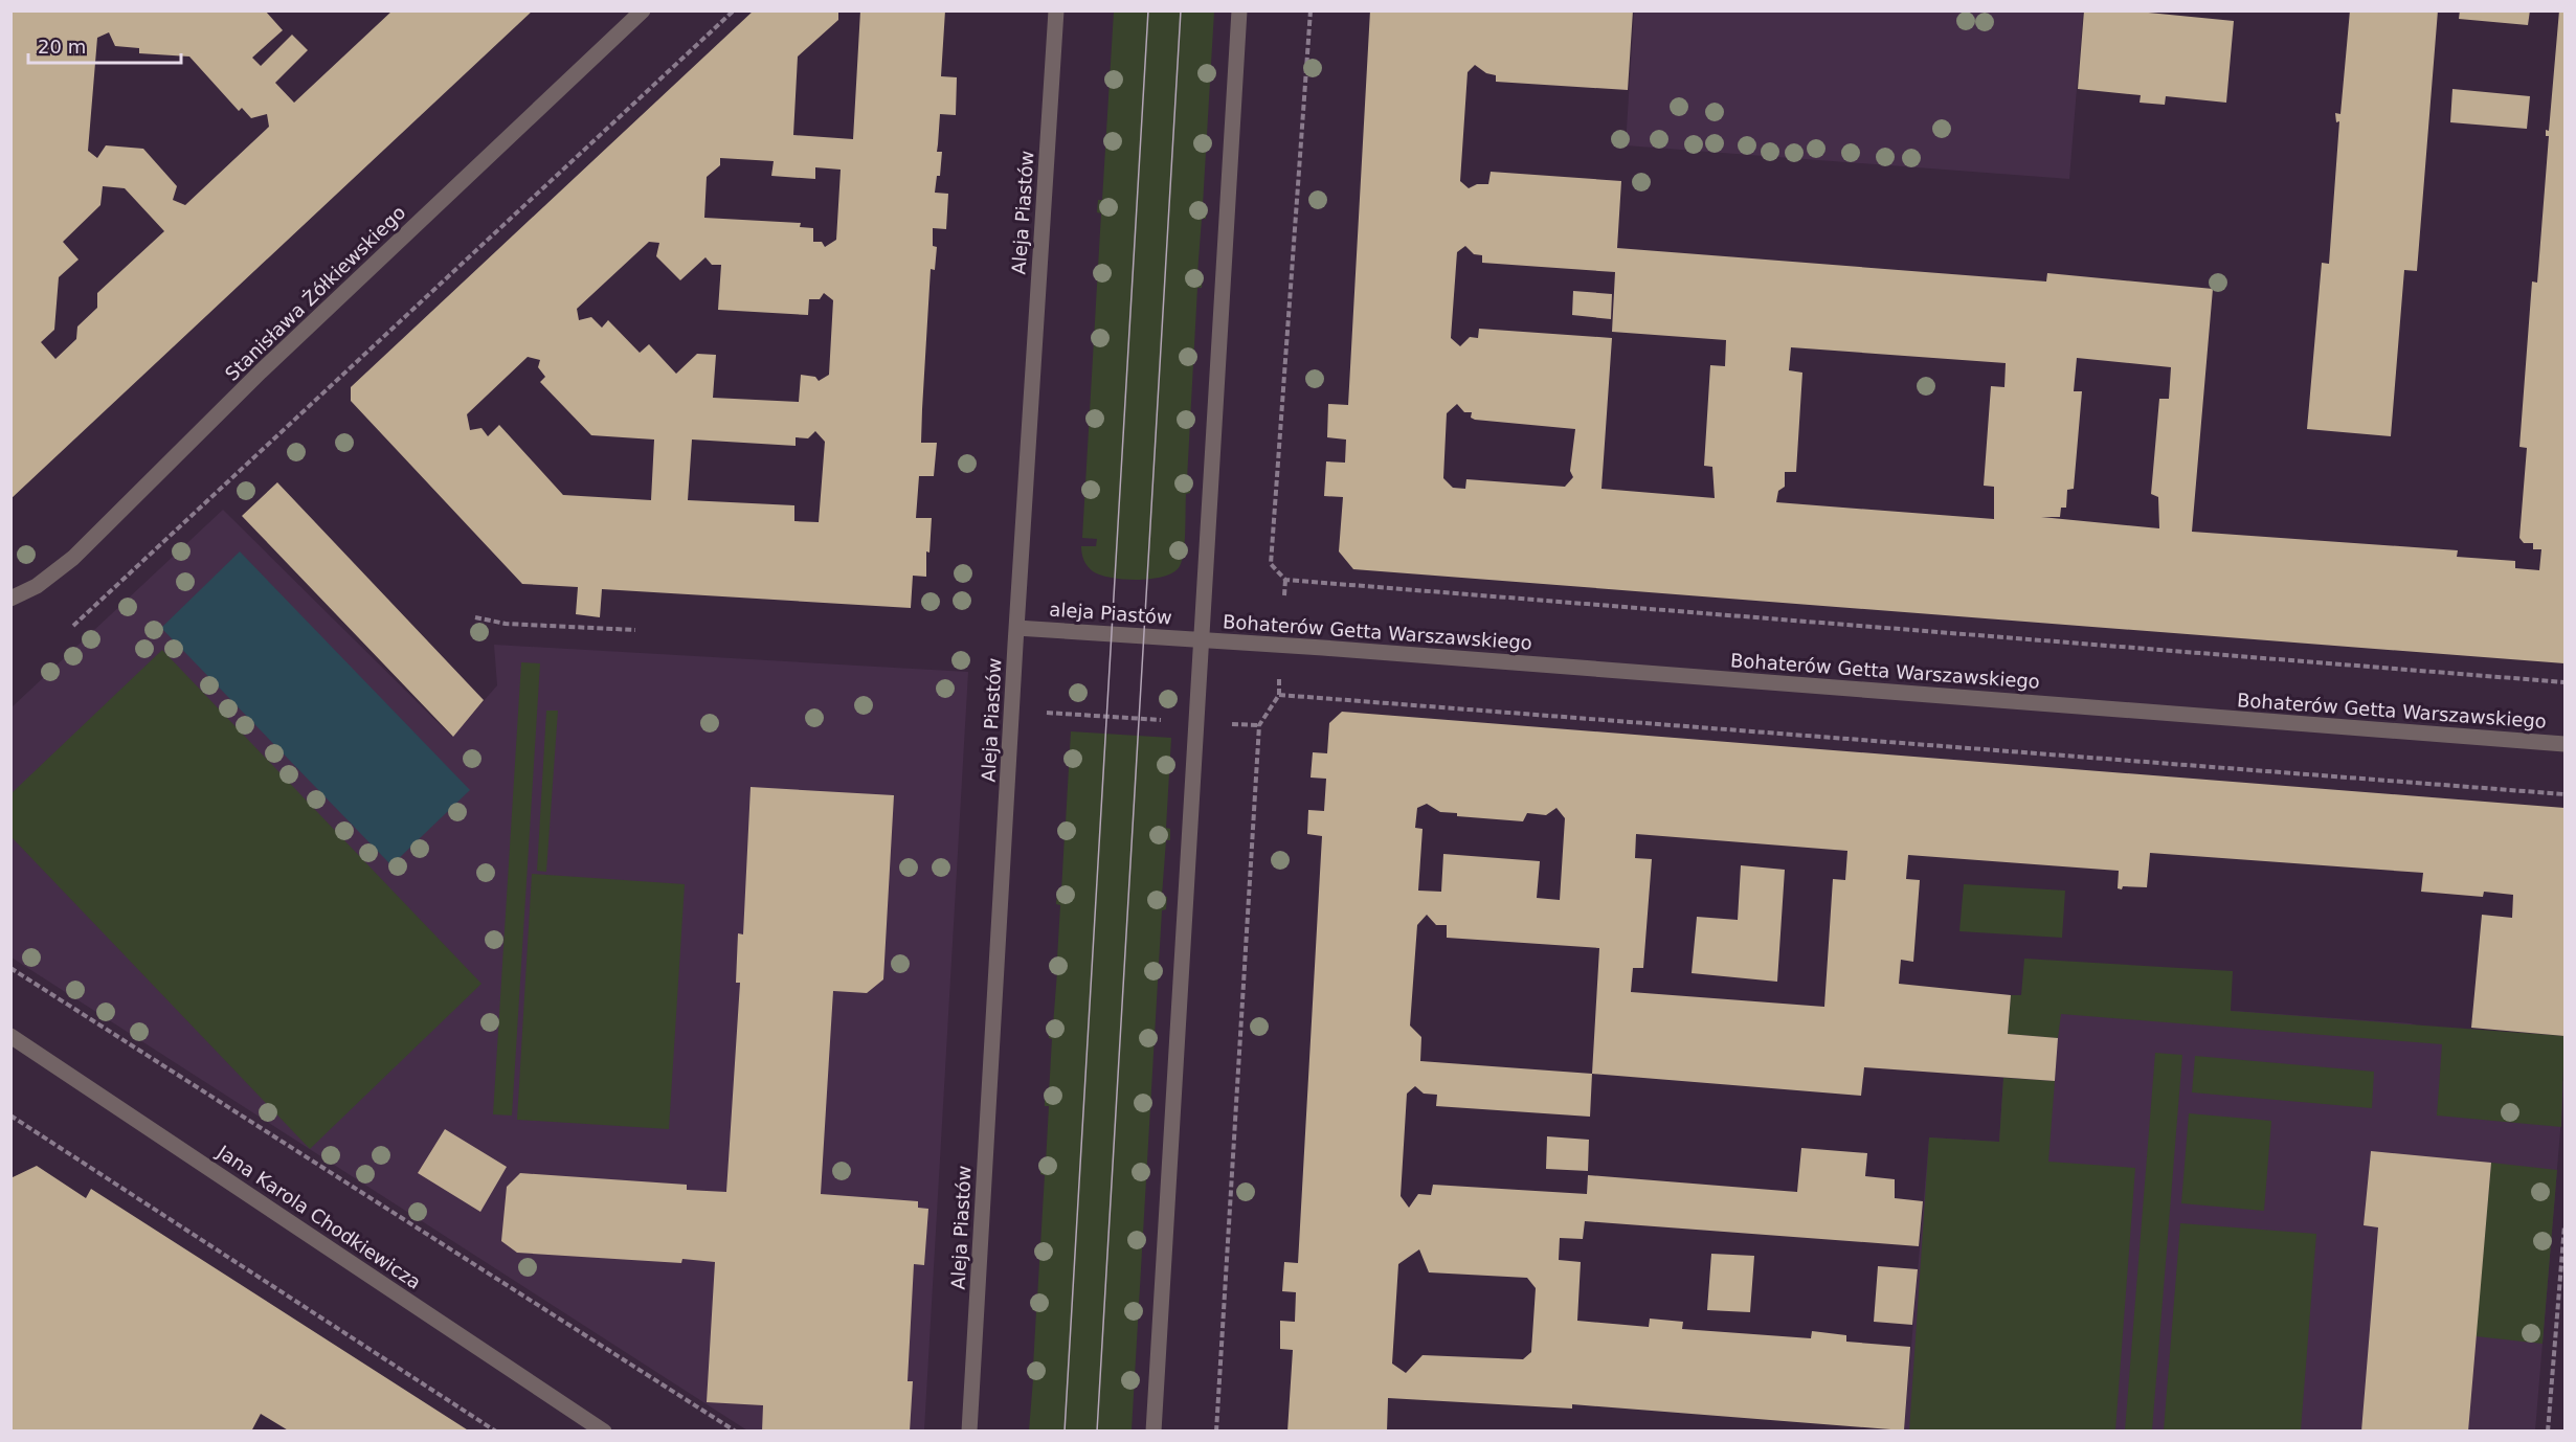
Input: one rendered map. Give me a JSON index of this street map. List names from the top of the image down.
{
  "streets": {
    "street": [
      "Aleja Piastów",
      "Stanisława Żółkiewskiego",
      "aleja Piastów",
      "Bohaterów Getta Warszawskiego",
      "Jana Karola Chodkiewicza"
    ]
  },
  "crossings": [
    ["Aleja Piastów", "aleja Piastów"],
    ["aleja Piastów", "Bohaterów Getta Warszawskiego"]
  ],
  "scale_bar": "20 m"
}
